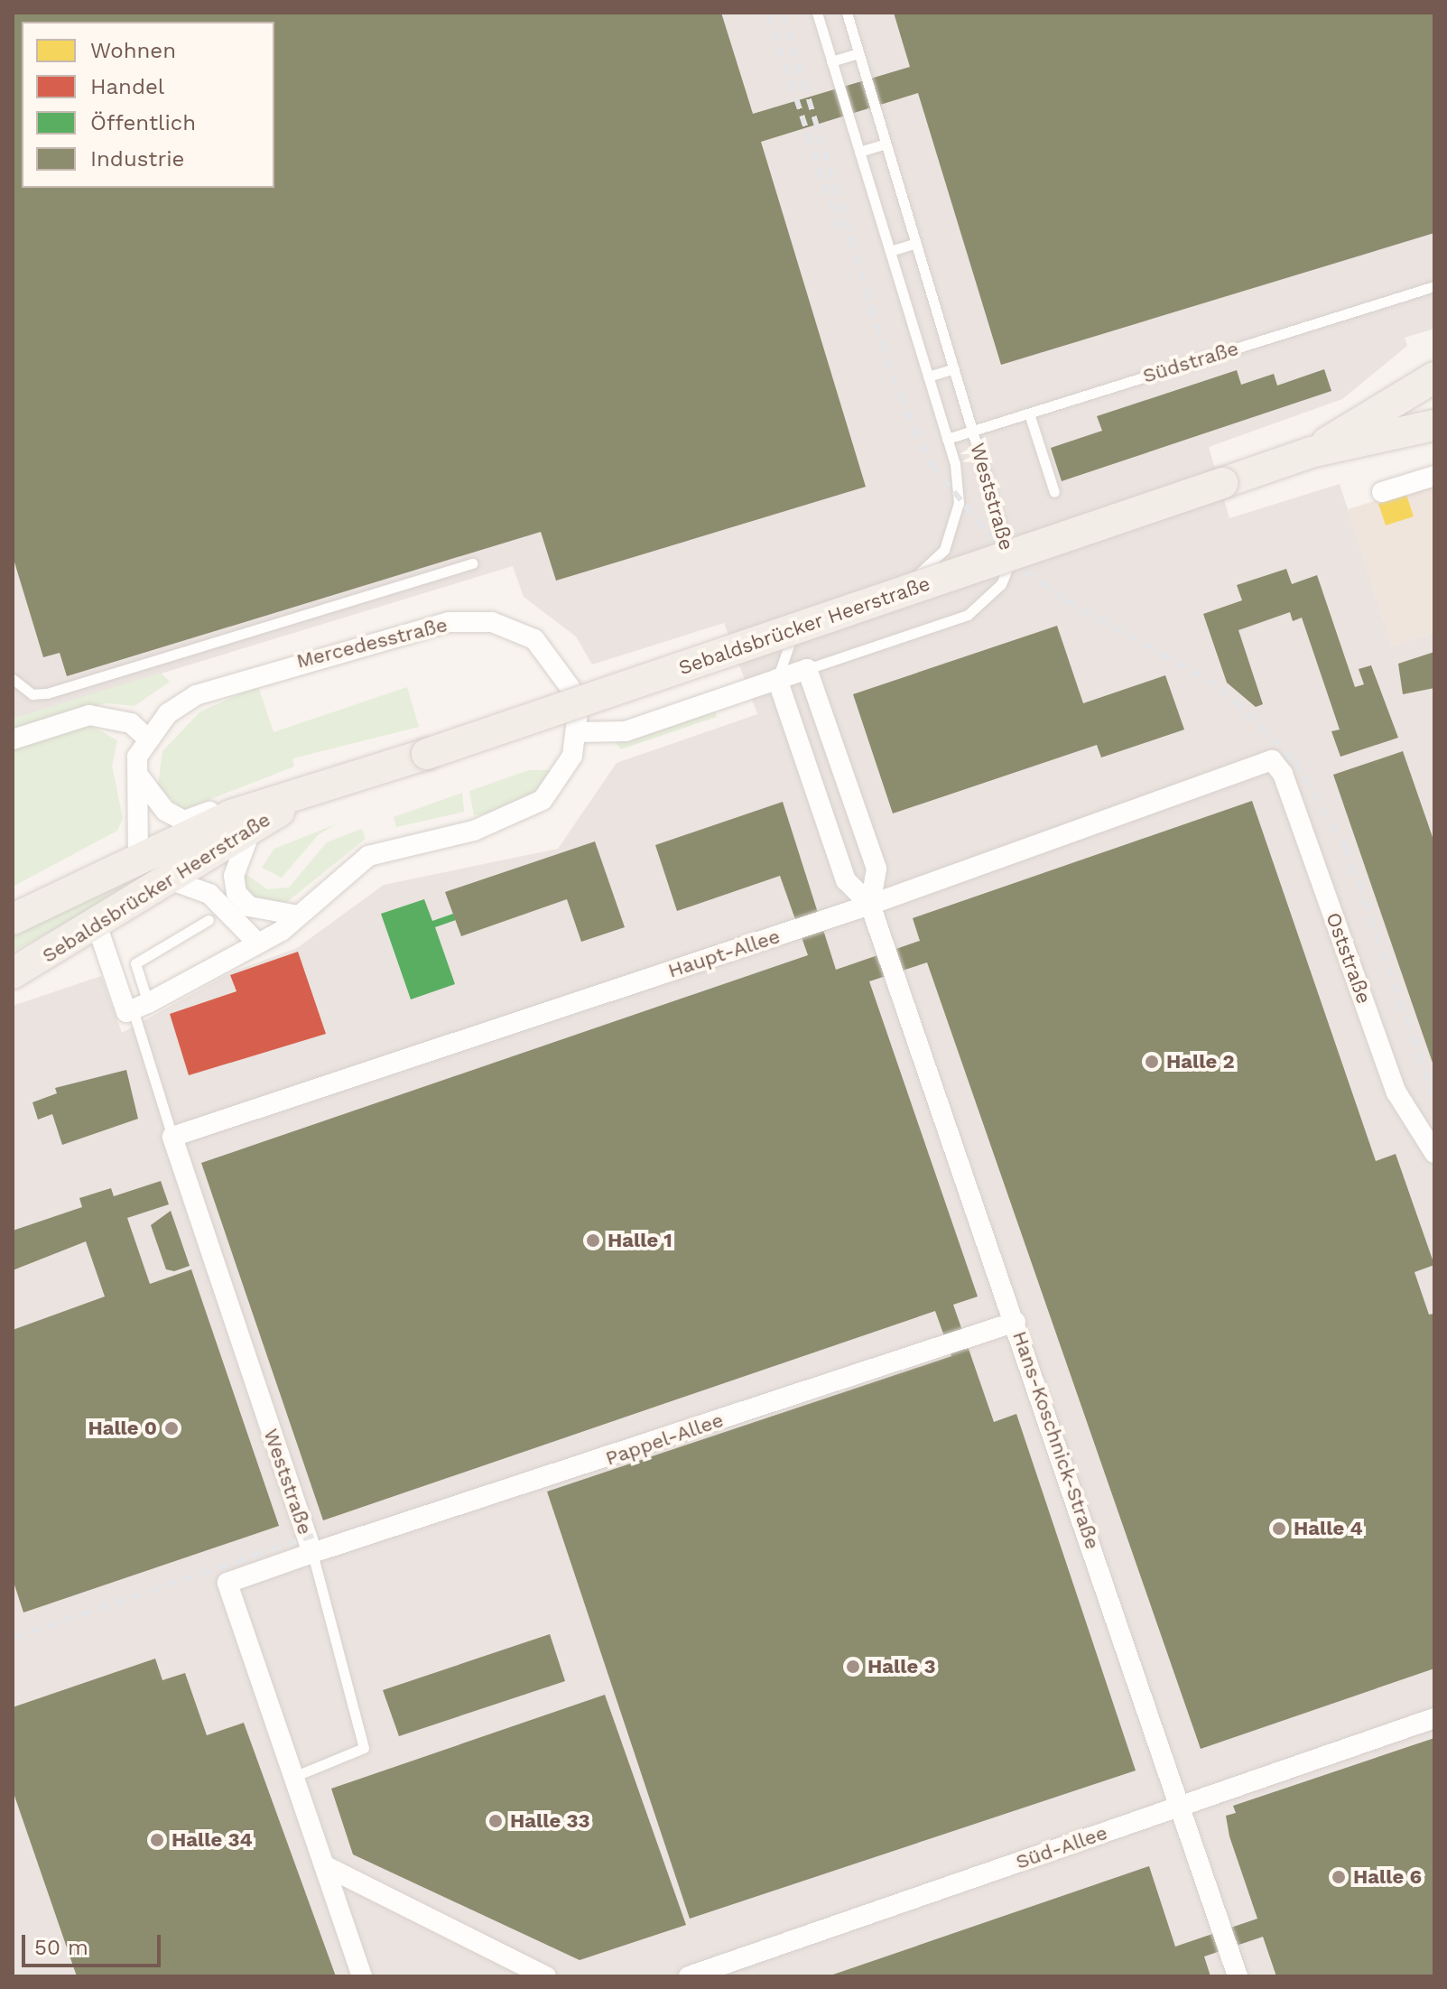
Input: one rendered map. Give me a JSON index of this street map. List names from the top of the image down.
{
  "streets": {
    "main road": ["Sebaldsbrücker Heerstraße"],
    "street": [
      "Weststraße",
      "Mercedesstraße",
      "Haupt-Allee",
      "Oststraße",
      "Pappel-Allee",
      "Hans-Koschnick-Straße",
      "Süd-Allee"
    ],
    "lane": ["Südstraße"]
  },
  "crossings": [
    ["Südstraße", "Weststraße"],
    ["Weststraße", "Haupt-Allee"],
    ["Weststraße", "Pappel-Allee"],
    ["Weststraße", "Hans-Koschnick-Straße"],
    ["Haupt-Allee", "Oststraße"],
    ["Haupt-Allee", "Hans-Koschnick-Straße"],
    ["Pappel-Allee", "Hans-Koschnick-Straße"],
    ["Hans-Koschnick-Straße", "Süd-Allee"]
  ],
  "places": [
    "Halle 2",
    "Halle 1",
    "Halle 0",
    "Halle 4",
    "Halle 3",
    "Halle 33",
    "Halle 34",
    "Halle 6"
  ],
  "legend": [
    "Wohnen",
    "Handel",
    "Öffentlich",
    "Industrie"
  ],
  "scale_bar": "50 m"
}
